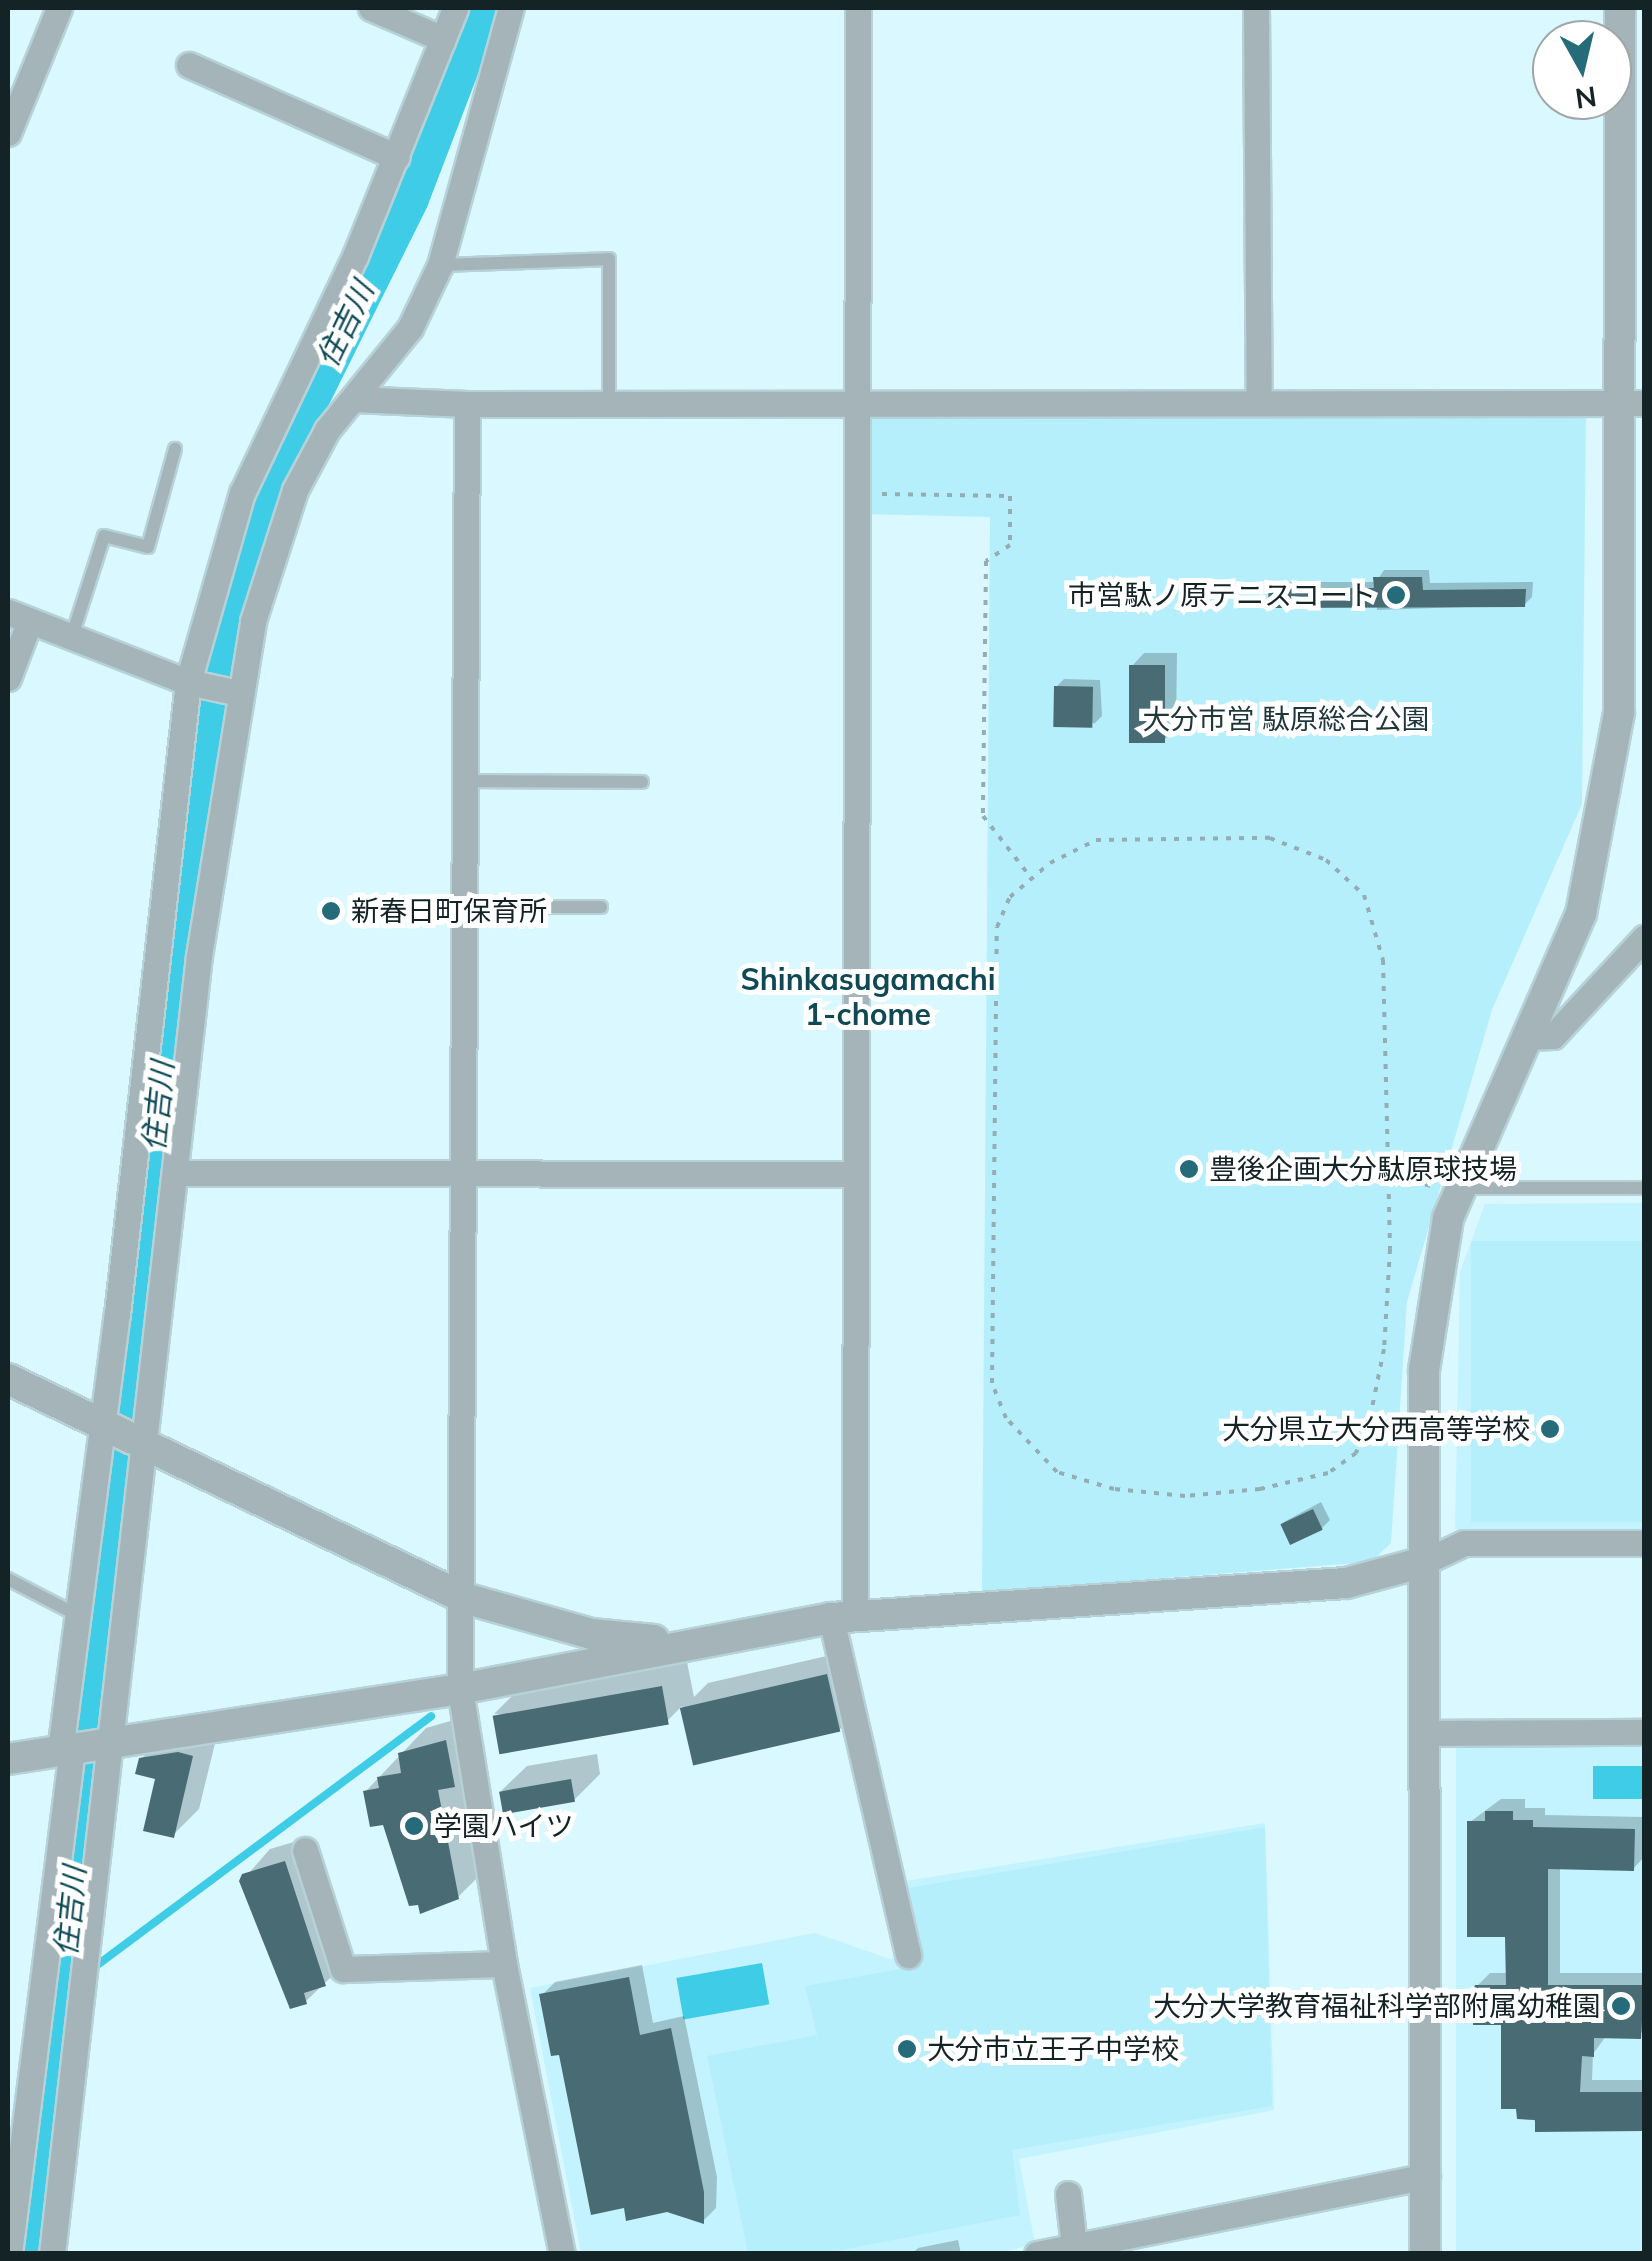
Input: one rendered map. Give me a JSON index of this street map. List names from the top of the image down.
{
  "districts": ["Shinkasugamachi 1-chome"],
  "water": ["住吉川"],
  "parks": ["大分市営 駄原総合公園"],
  "places": [
    "市営駄ノ原テニスコート",
    "新春日町保育所",
    "豊後企画大分駄原球技場",
    "大分県立大分西高等学校",
    "学園ハイツ",
    "大分大学教育福祉科学部附属幼稚園",
    "大分市立王子中学校"
  ],
  "north": "bottom"
}
